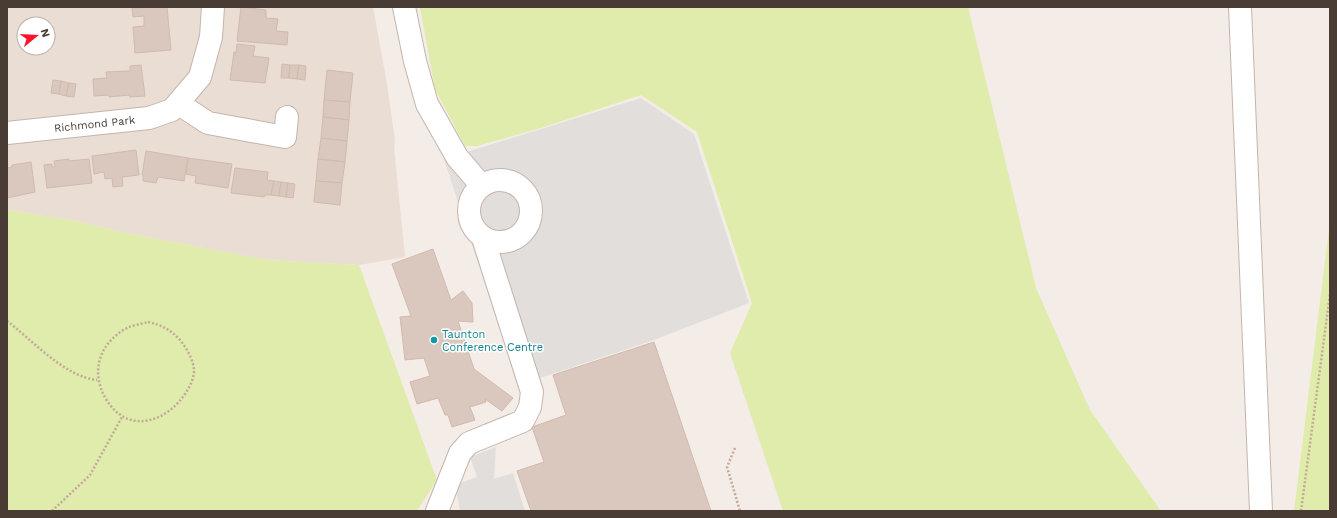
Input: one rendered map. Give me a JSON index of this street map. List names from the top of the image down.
{
  "streets": {
    "street": ["Richmond Park"]
  },
  "places": ["Taunton Conference Centre"],
  "north": "right"
}
